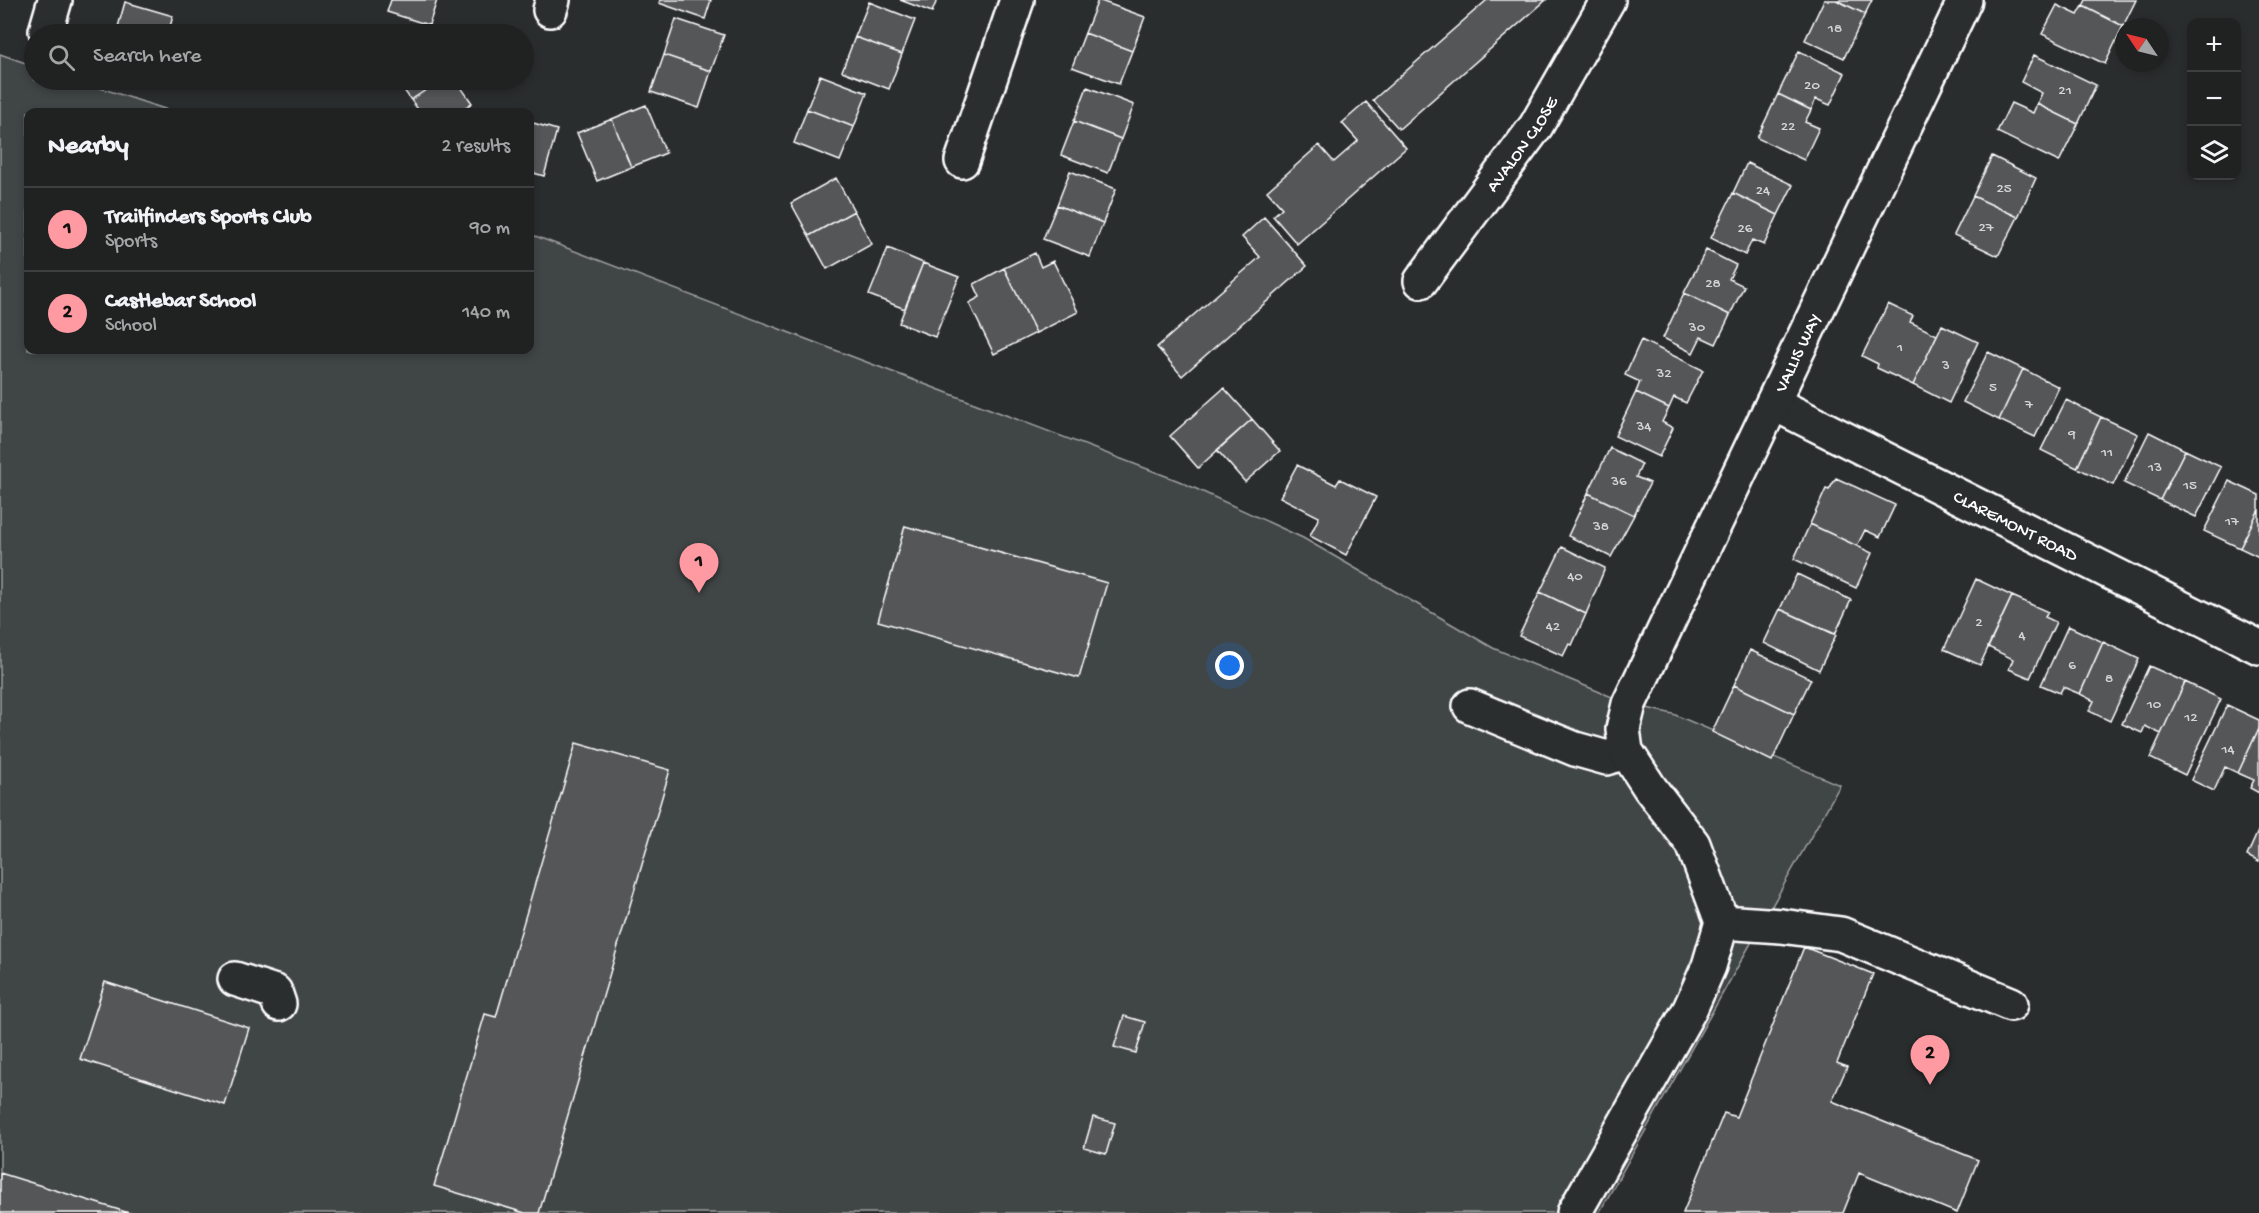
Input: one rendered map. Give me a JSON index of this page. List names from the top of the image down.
{
  "streets": {
    "street": ["AVALON CLOSE", "VALLIS WAY", "CLAREMONT ROAD"]
  },
  "crossings": [
    ["VALLIS WAY", "CLAREMONT ROAD"]
  ],
  "house_numbers": [
    "18",
    "20",
    "21",
    "22",
    "25",
    "24",
    "27",
    "26",
    "28",
    "30",
    "1",
    "3",
    "32",
    "5",
    "7",
    "34",
    "9",
    "11",
    "13",
    "36",
    "15",
    "17",
    "38",
    "40",
    "2",
    "42",
    "4",
    "6",
    "8",
    "10",
    "12",
    "14"
  ],
  "north": "top left",
  "page": {
    "map_buttons": ["+", "−"],
    "search": "Search here",
    "heading": ["Nearby", "2 results"],
    "list": [
      {
        "mark": "1",
        "name": "Trailfinders Sports Club",
        "note": "Sports",
        "value": "90 m"
      },
      {
        "mark": "2",
        "name": "Castlebar School",
        "note": "School",
        "value": "140 m"
      }
    ],
    "pins": ["1", "2"]
  }
}
